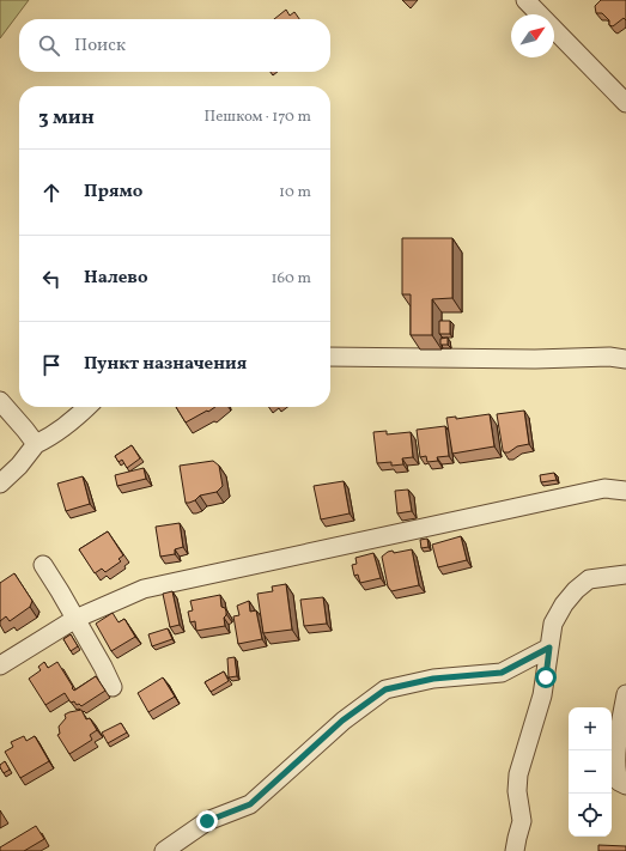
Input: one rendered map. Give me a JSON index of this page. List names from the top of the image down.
{
  "north": "top right",
  "page": {
    "search": "Поиск",
    "heading": ["3 мин", "Пешком · 170 m"],
    "list": [
      ["Прямо", "10 m"],
      ["Налево", "160 m"],
      "Пункт назначения"
    ],
    "map_buttons": ["+", "−"]
  }
}
